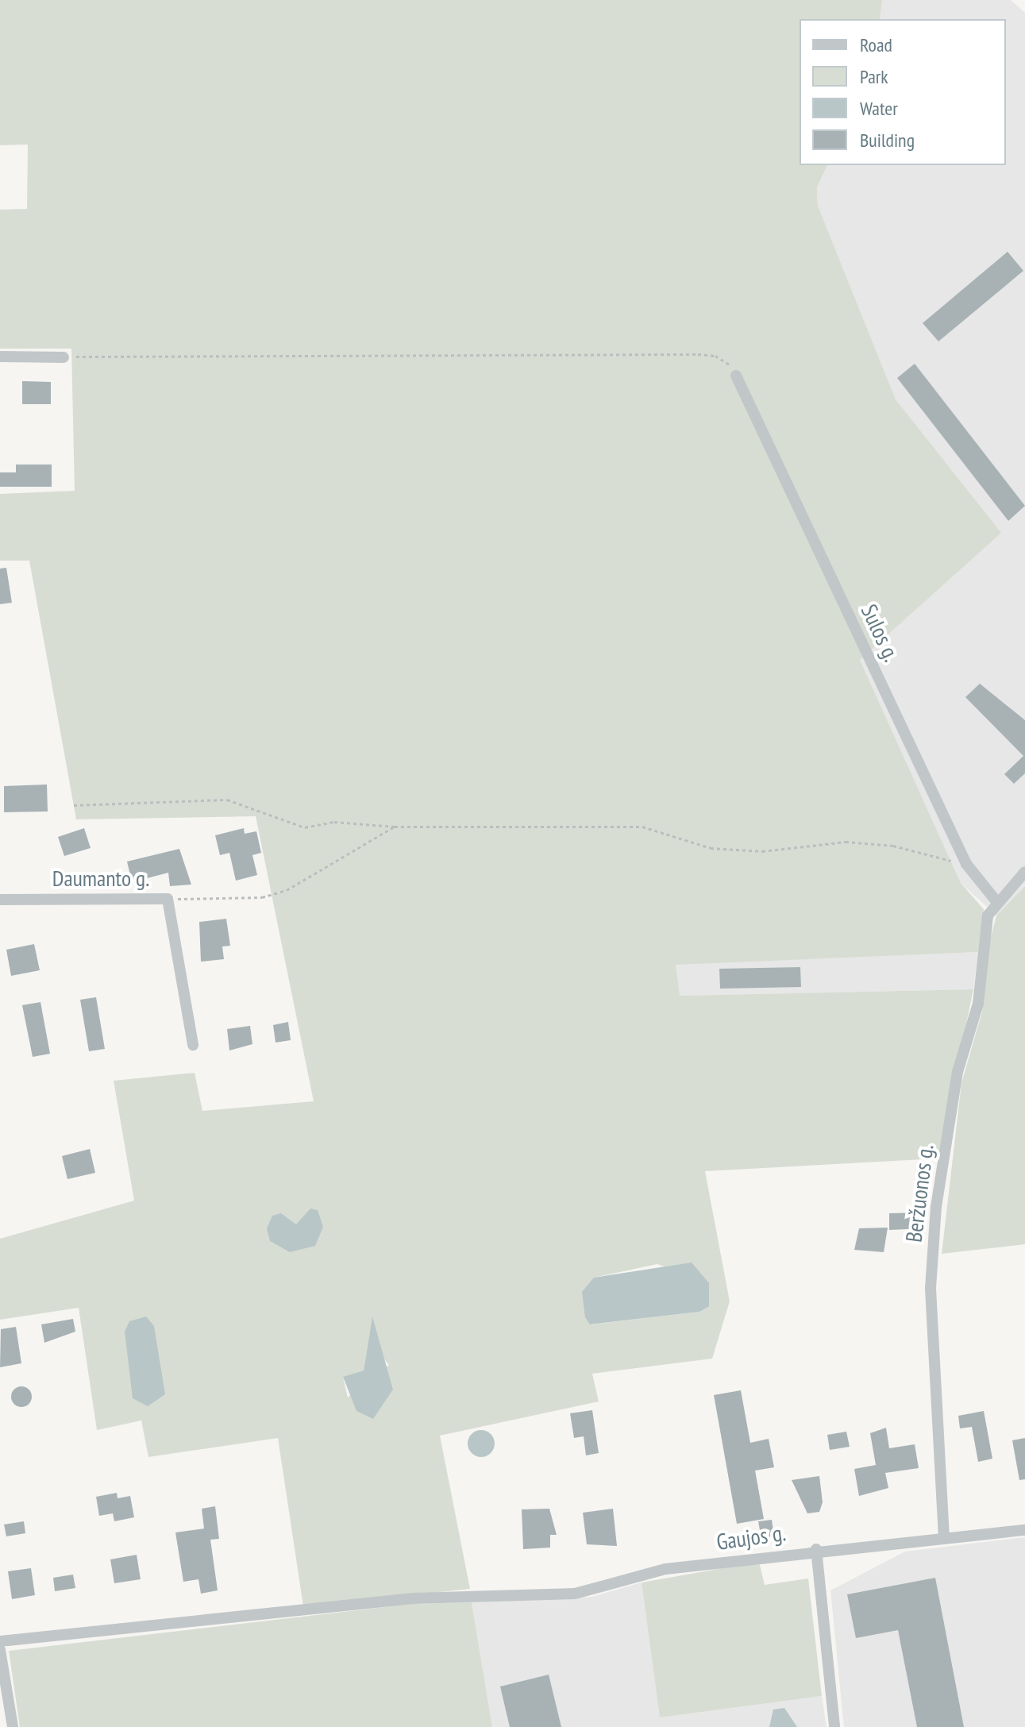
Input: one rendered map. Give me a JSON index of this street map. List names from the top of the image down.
{
  "streets": {
    "street": [
      "Sulos g.",
      "Daumanto g.",
      "Beržuonos g.",
      "Gaujos g."
    ]
  },
  "crossings": [
    ["Sulos g.", "Beržuonos g."],
    ["Beržuonos g.", "Gaujos g."]
  ],
  "legend": [
    "Road",
    "Park",
    "Water",
    "Building"
  ]
}
